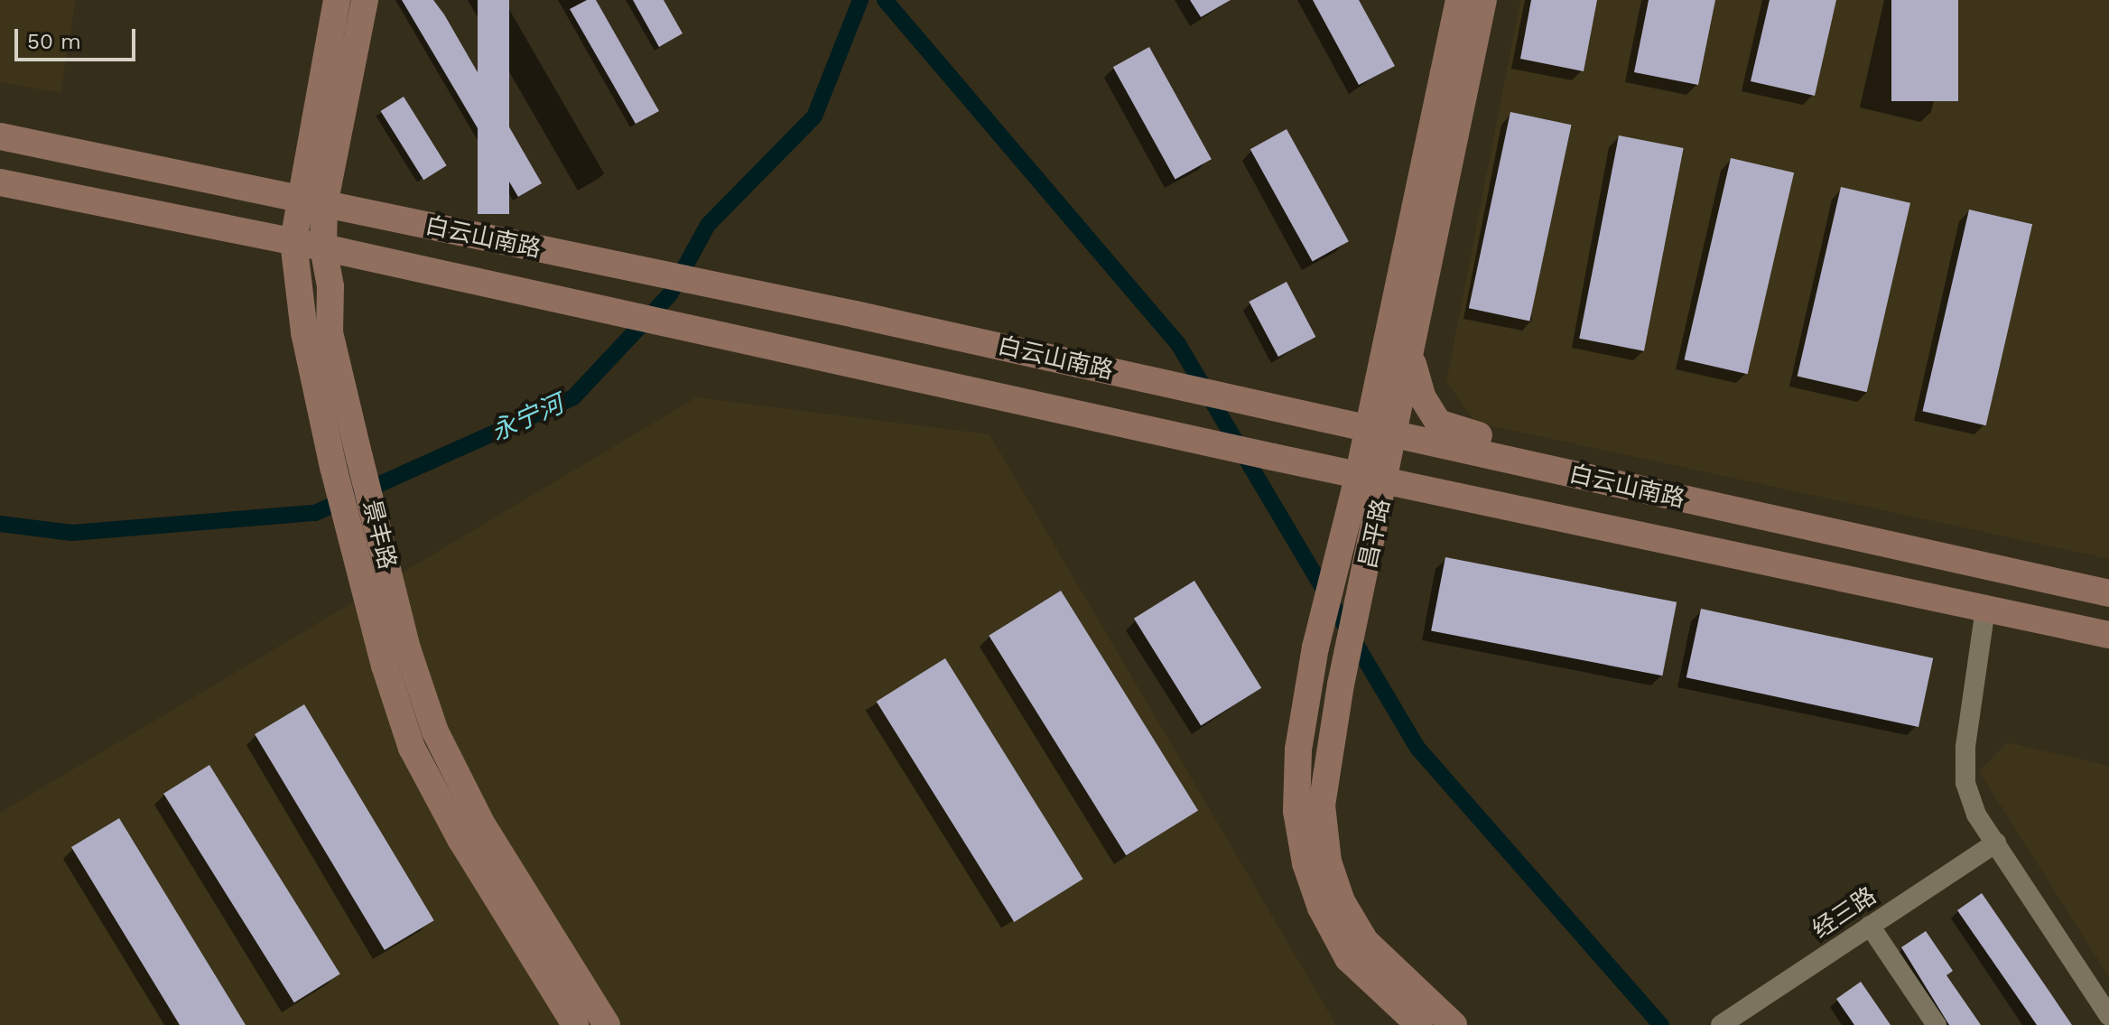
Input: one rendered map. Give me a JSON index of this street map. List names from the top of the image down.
{
  "streets": {
    "main road": ["白云山南路", "昌平路", "景丰路"],
    "street": ["经三路"]
  },
  "crossings": [
    ["白云山南路", "昌平路"],
    ["白云山南路", "景丰路"]
  ],
  "water": ["永宁河"],
  "scale_bar": "50 m"
}
